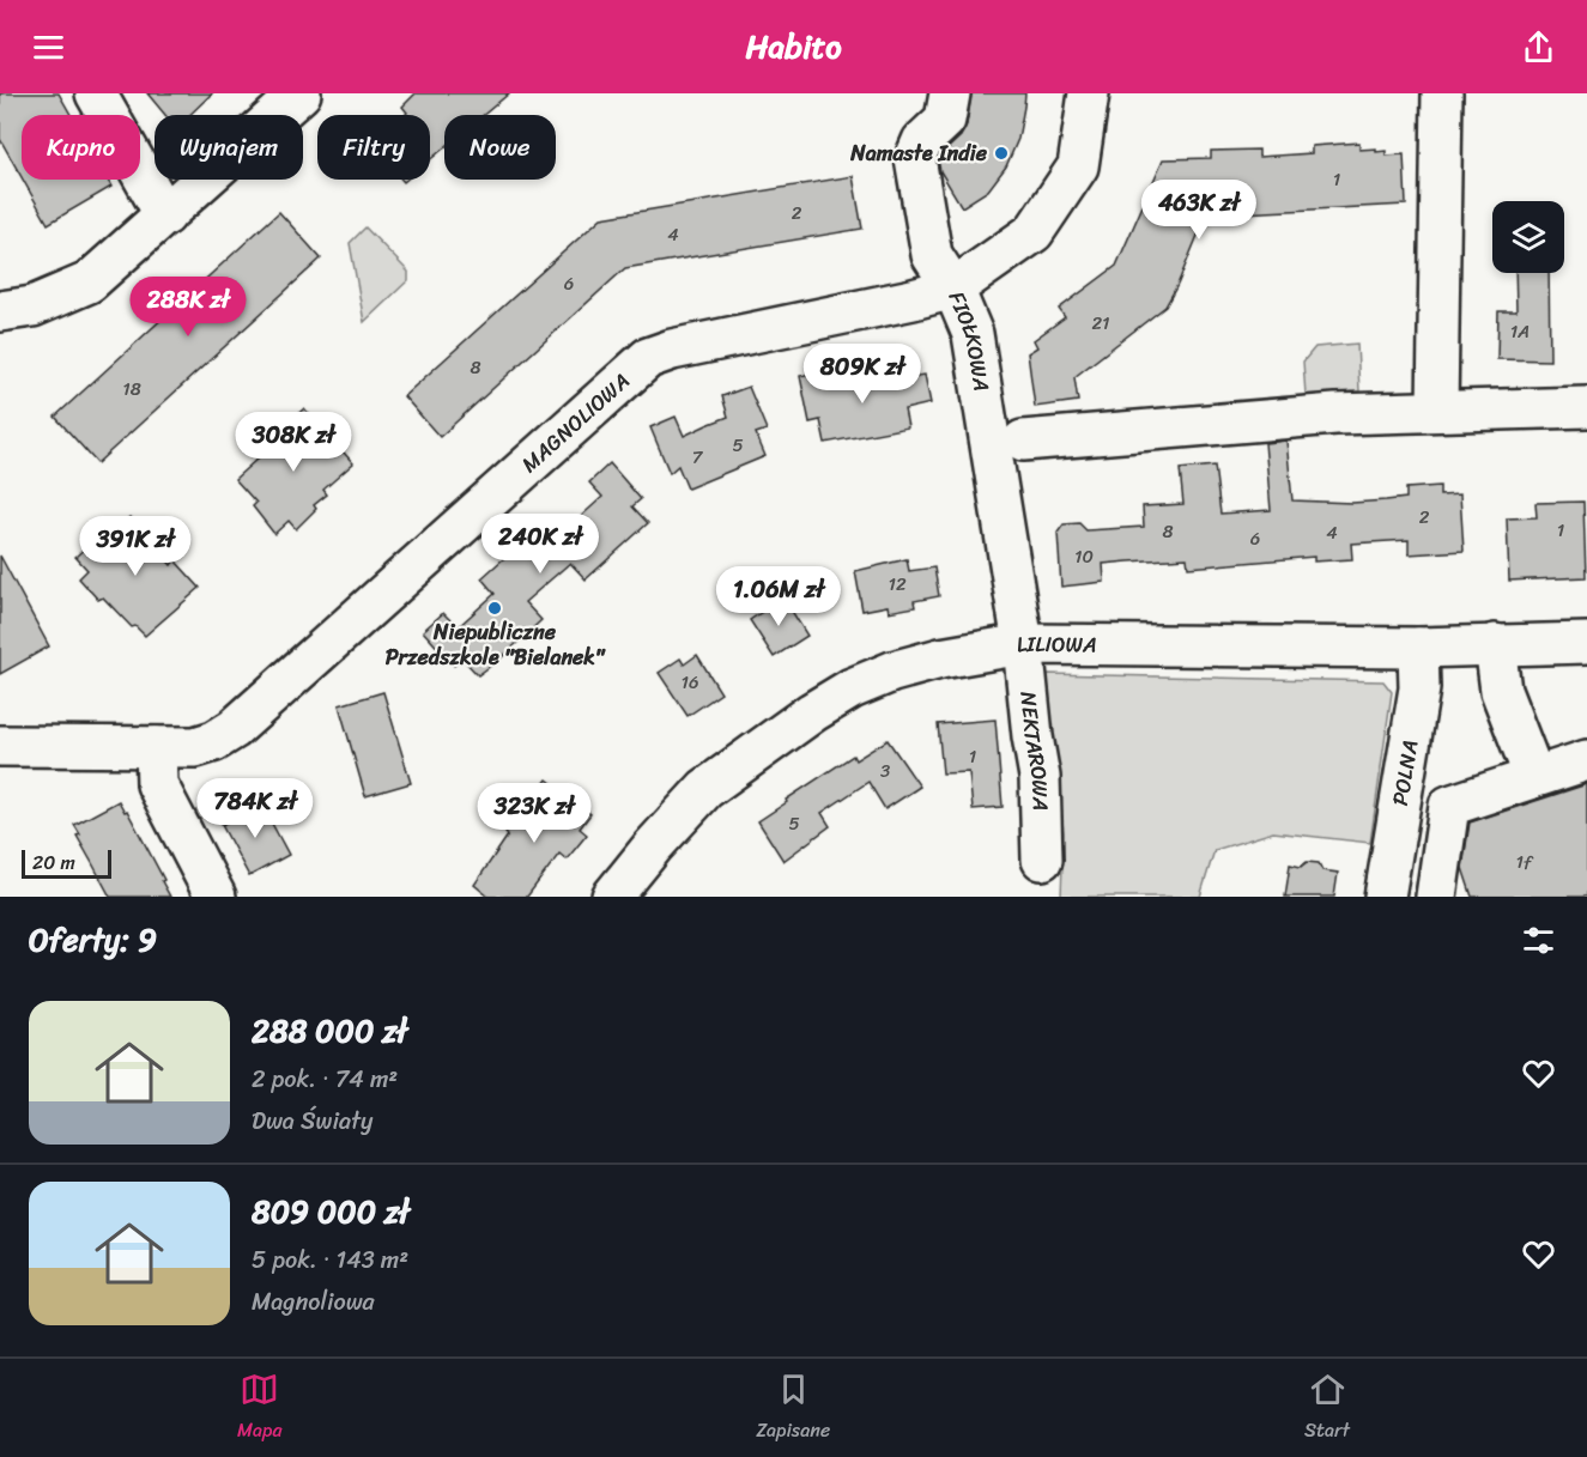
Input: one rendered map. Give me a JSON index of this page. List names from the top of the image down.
{
  "streets": {
    "street": [
      "FIOŁKOWA",
      "MAGNOLIOWA",
      "LILIOWA",
      "NEKTAROWA",
      "POLNA"
    ]
  },
  "crossings": [
    ["FIOŁKOWA", "MAGNOLIOWA"],
    ["FIOŁKOWA", "LILIOWA"],
    ["FIOŁKOWA", "NEKTAROWA"],
    ["LILIOWA", "NEKTAROWA"],
    ["LILIOWA", "POLNA"]
  ],
  "places": ["Namaste Indie", "Niepubliczne Przedszkole \"Bielanek\""],
  "house_numbers": [
    "1",
    "2",
    "4",
    "6",
    "21",
    "1A",
    "8",
    "18",
    "5",
    "7",
    "2",
    "1",
    "8",
    "4",
    "6",
    "10",
    "12",
    "16",
    "1",
    "3",
    "5",
    "1f"
  ],
  "scale_bar": "20 m",
  "page": {
    "header": "Habito",
    "chip": [
      "Kupno",
      "Wynajem",
      "Filtry",
      "Nowe"
    ],
    "price": [
      "463K zł",
      "288K zł",
      "809K zł",
      "308K zł",
      "240K zł",
      "391K zł",
      "1.06M zł",
      "784K zł",
      "323K zł"
    ],
    "scale": "20 m",
    "heading": "Oferty: 9",
    "list": [
      {
        "name": "288 000 zł",
        "note": "2 pok. · 74 m² · Dwa Światy"
      },
      {
        "name": "809 000 zł",
        "note": "5 pok. · 143 m² · Magnoliowa"
      }
    ],
    "tabs": ["Mapa", "Zapisane", "Start"]
  }
}
